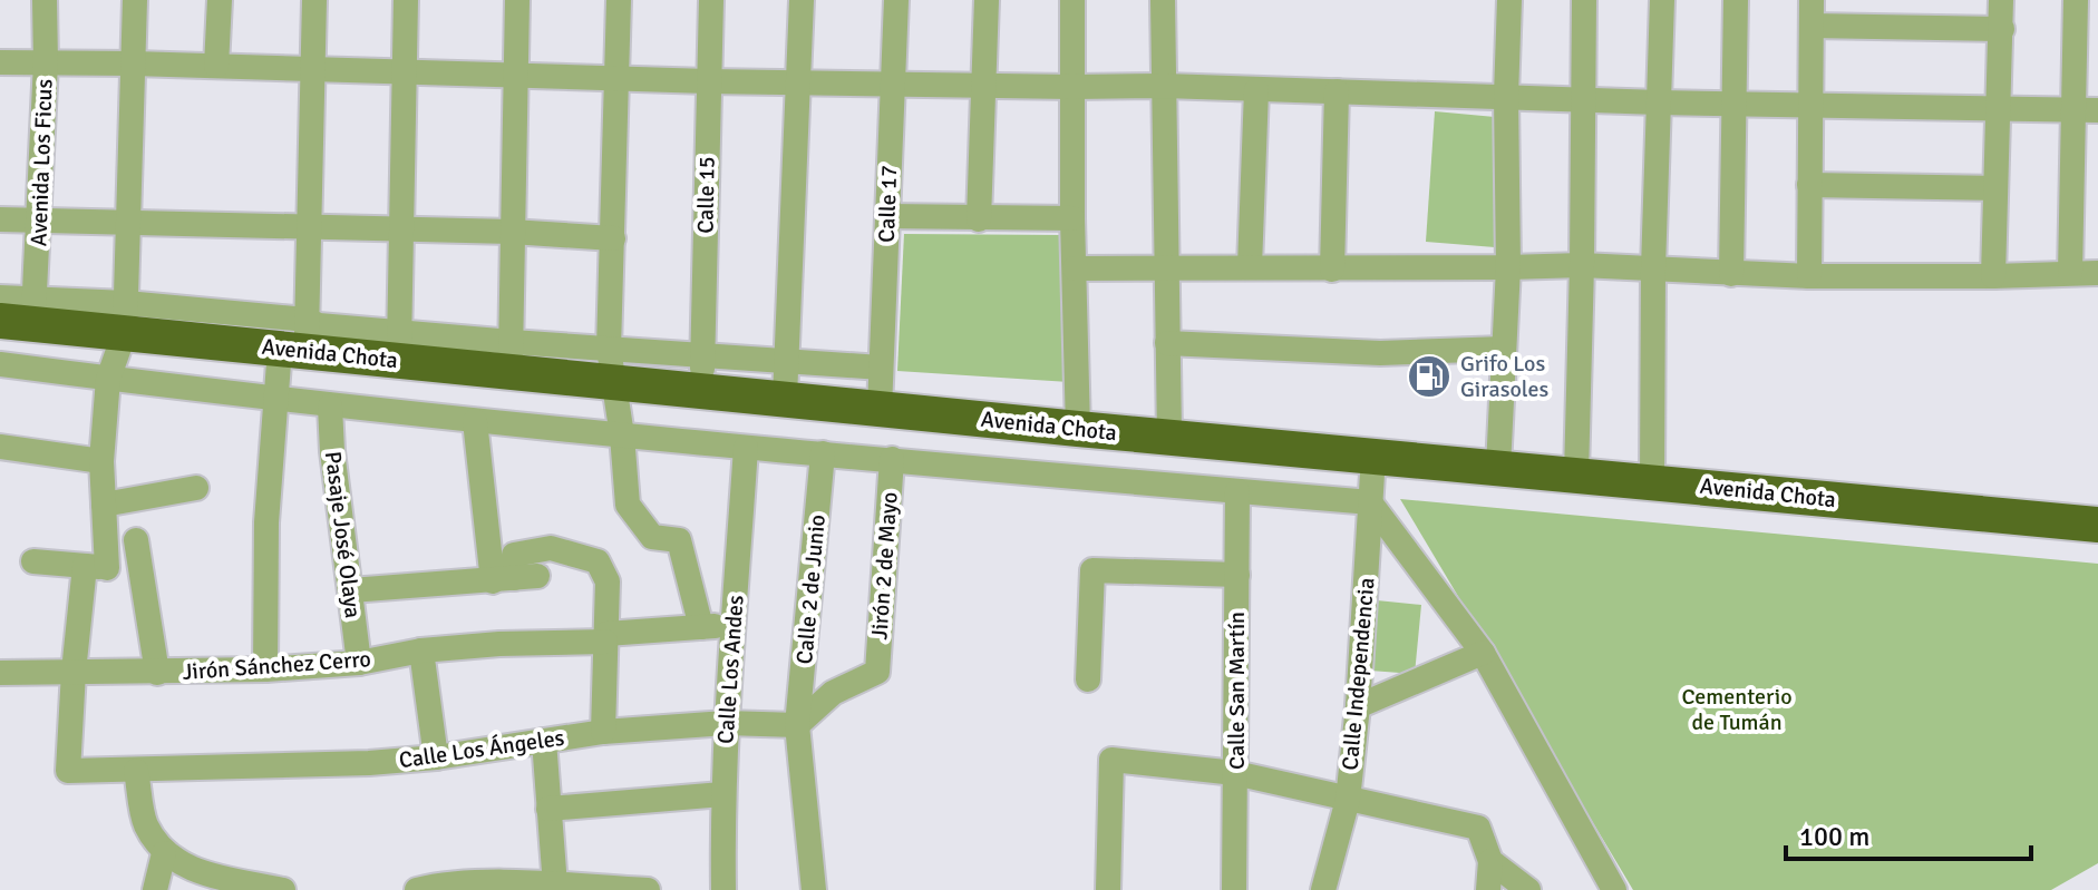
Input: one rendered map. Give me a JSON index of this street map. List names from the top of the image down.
{
  "streets": {
    "highway": ["Avenida Chota"],
    "street": [
      "Avenida Los Ficus",
      "Calle 15",
      "Calle 17",
      "Pasaje José Olaya",
      "Jirón 2 de Mayo",
      "Calle 2 de Junio",
      "Jirón Sánchez Cerro",
      "Calle Los Andes",
      "Calle Independencia",
      "Calle San Martín",
      "Calle Los Ángeles"
    ]
  },
  "crossings": [
    ["Avenida Los Ficus", "Avenida Chota"],
    ["Calle 15", "Avenida Chota"],
    ["Calle 17", "Avenida Chota"],
    ["Avenida Chota", "Calle Independencia"],
    ["Pasaje José Olaya", "Jirón Sánchez Cerro"],
    ["Jirón 2 de Mayo", "Calle 2 de Junio"],
    ["Jirón 2 de Mayo", "Calle Los Ángeles"],
    ["Calle 2 de Junio", "Calle Los Ángeles"],
    ["Jirón Sánchez Cerro", "Calle Los Andes"],
    ["Jirón Sánchez Cerro", "Calle Los Ángeles"],
    ["Calle Los Andes", "Calle Los Ángeles"]
  ],
  "parks": ["Cementerio de Tumán"],
  "places": {
    "fuel station": ["Grifo Los Girasoles"]
  },
  "scale_bar": "100 m"
}
